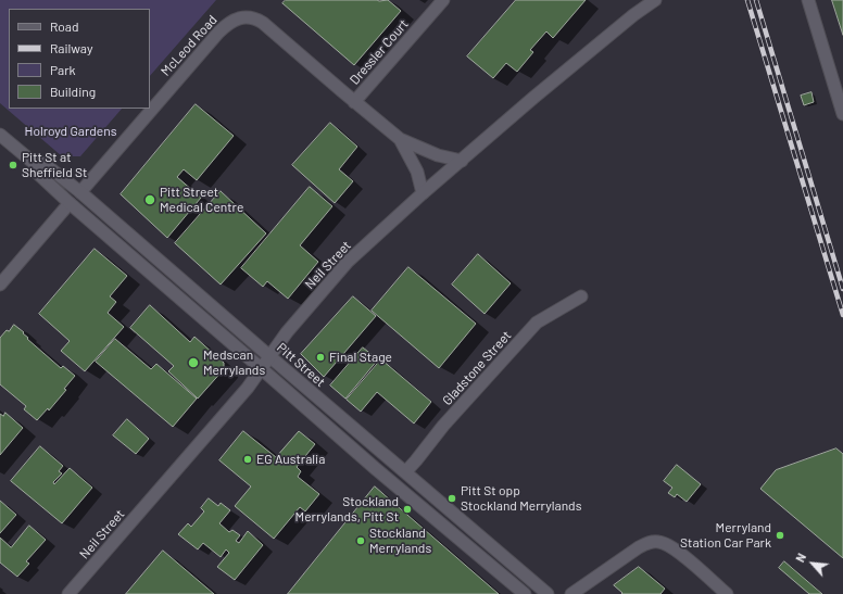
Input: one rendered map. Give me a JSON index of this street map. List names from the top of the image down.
{
  "streets": {
    "street": [
      "McLeod Road",
      "Dressler Court",
      "Neil Street",
      "Pitt Street",
      "Gladstone Street"
    ]
  },
  "crossings": [
    ["McLeod Road", "Dressler Court"],
    ["McLeod Road", "Neil Street"],
    ["McLeod Road", "Pitt Street"],
    ["Neil Street", "Pitt Street"],
    ["Pitt Street", "Gladstone Street"]
  ],
  "parks": ["Holroyd Gardens"],
  "places": [
    "Pitt St at Sheffield St",
    "Pitt Street Medical Centre",
    "Final Stage",
    "Medscan Merrylands",
    "EG Australia",
    "Pitt St opp Stockland Merrylands",
    "Stockland Merrylands, Pitt St",
    "Merryland Station Car Park",
    "Stockland Merrylands"
  ],
  "legend": [
    "Road",
    "Railway",
    "Park",
    "Building"
  ],
  "north": "top left"
}
